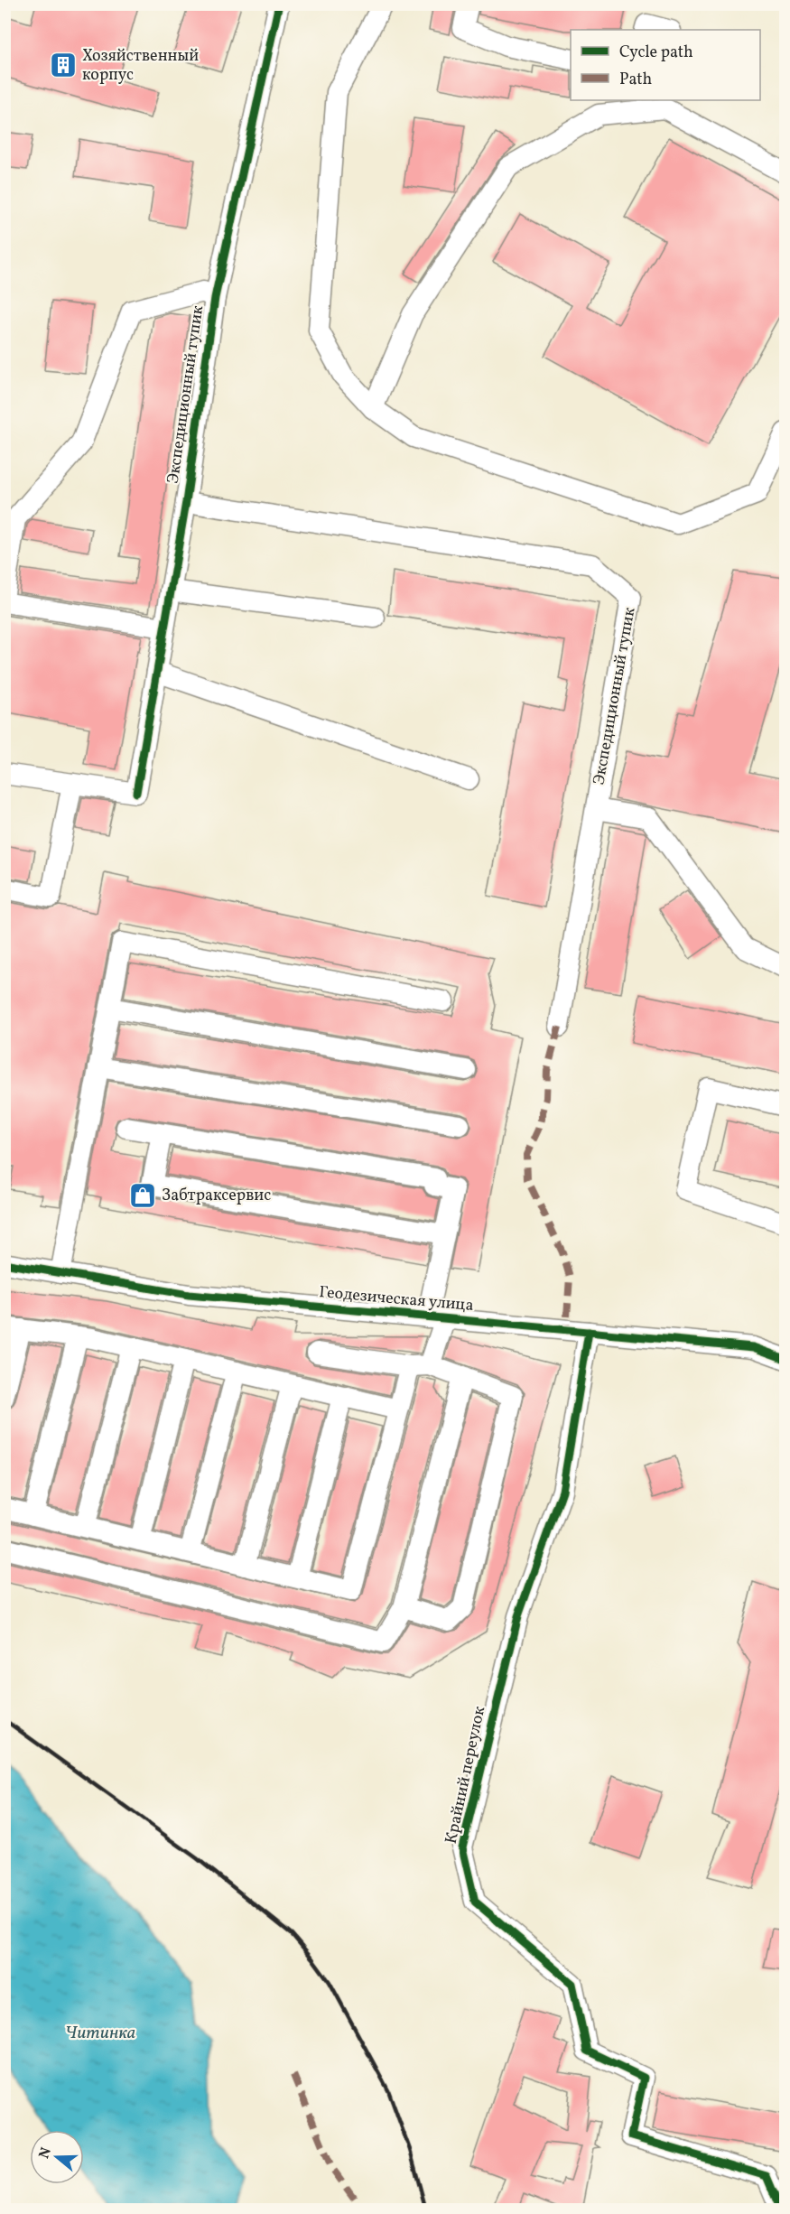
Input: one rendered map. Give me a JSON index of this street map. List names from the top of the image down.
{
  "streets": {
    "street": ["Экспедиционный тупик", "Геодезическая улица", "Крайний переулок"]
  },
  "crossings": [
    ["Геодезическая улица", "Крайний переулок"]
  ],
  "water": ["Читинка"],
  "places": {
    "building": ["Хозяйственный корпус"],
    "shop": ["Забтраксервис"]
  },
  "legend": ["Cycle path", "Path"],
  "north": "left"
}
